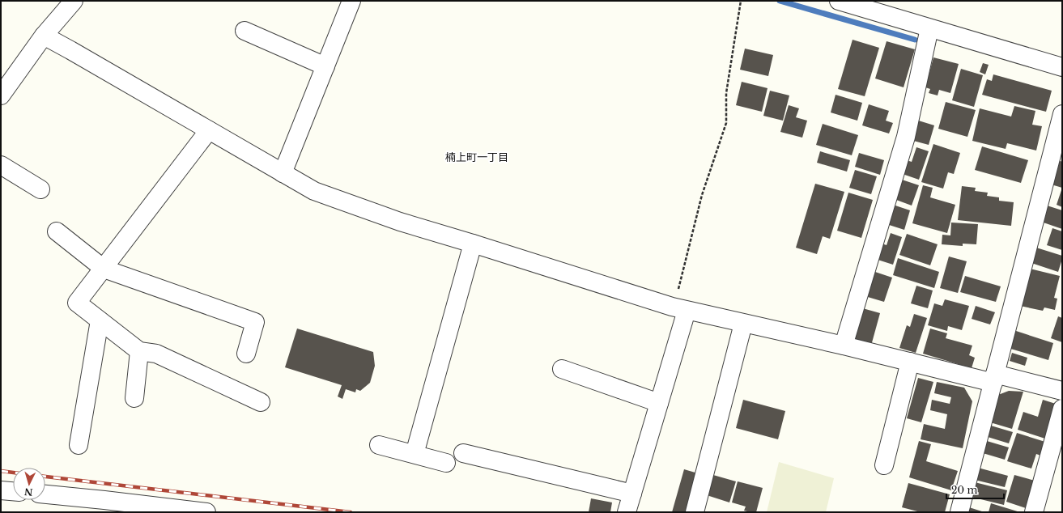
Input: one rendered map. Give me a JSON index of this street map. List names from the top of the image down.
{
  "districts": ["楠上町一丁目"],
  "scale_bar": "20 m",
  "north": "bottom"
}
